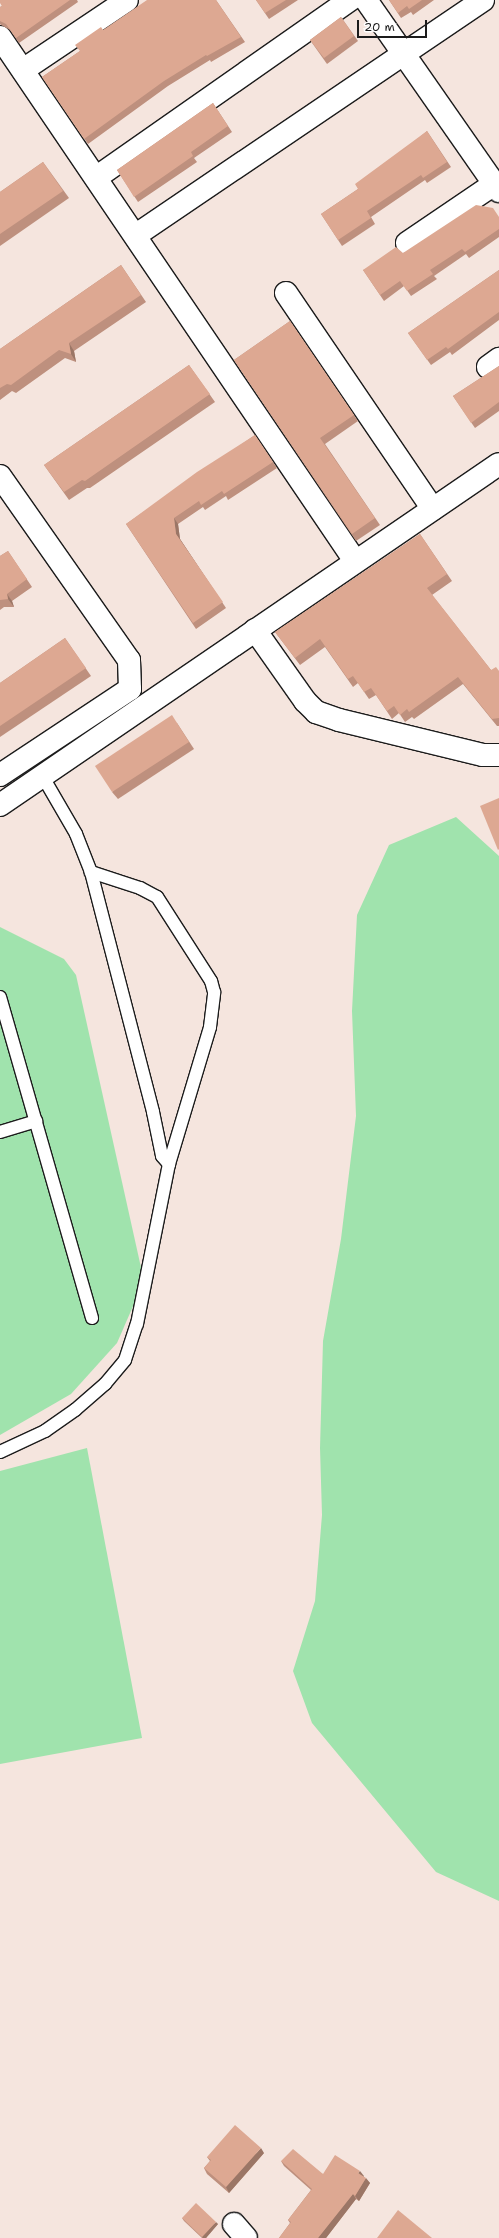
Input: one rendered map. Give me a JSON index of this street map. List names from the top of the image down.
{
  "scale_bar": "20 m"
}
